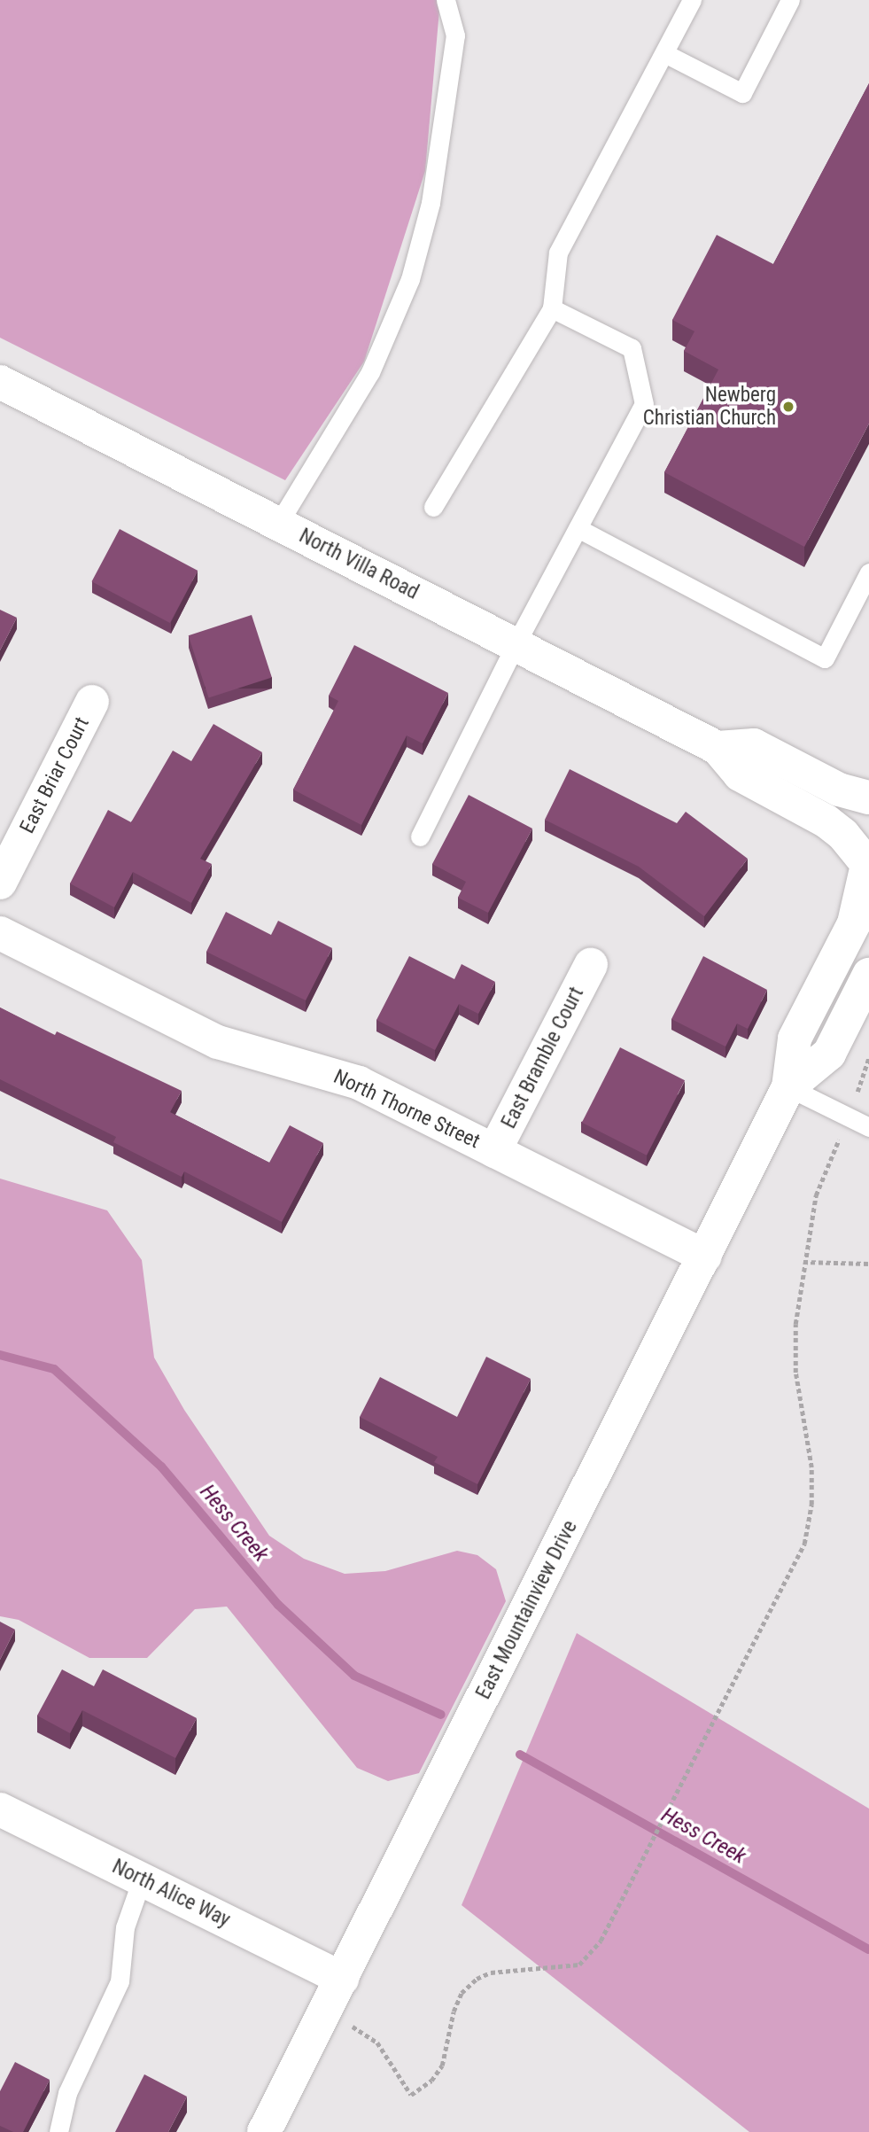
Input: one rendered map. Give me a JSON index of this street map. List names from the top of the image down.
{
  "streets": {
    "main road": [
      "North Villa Road",
      "East Briar Court",
      "East Bramble Court",
      "North Thorne Street",
      "East Mountainview Drive",
      "North Alice Way"
    ]
  },
  "crossings": [
    ["North Villa Road", "East Mountainview Drive"],
    ["East Bramble Court", "North Thorne Street"],
    ["North Thorne Street", "East Mountainview Drive"],
    ["East Mountainview Drive", "North Alice Way"]
  ],
  "water": ["Hess Creek"],
  "places": ["Newberg Christian Church"]
}
